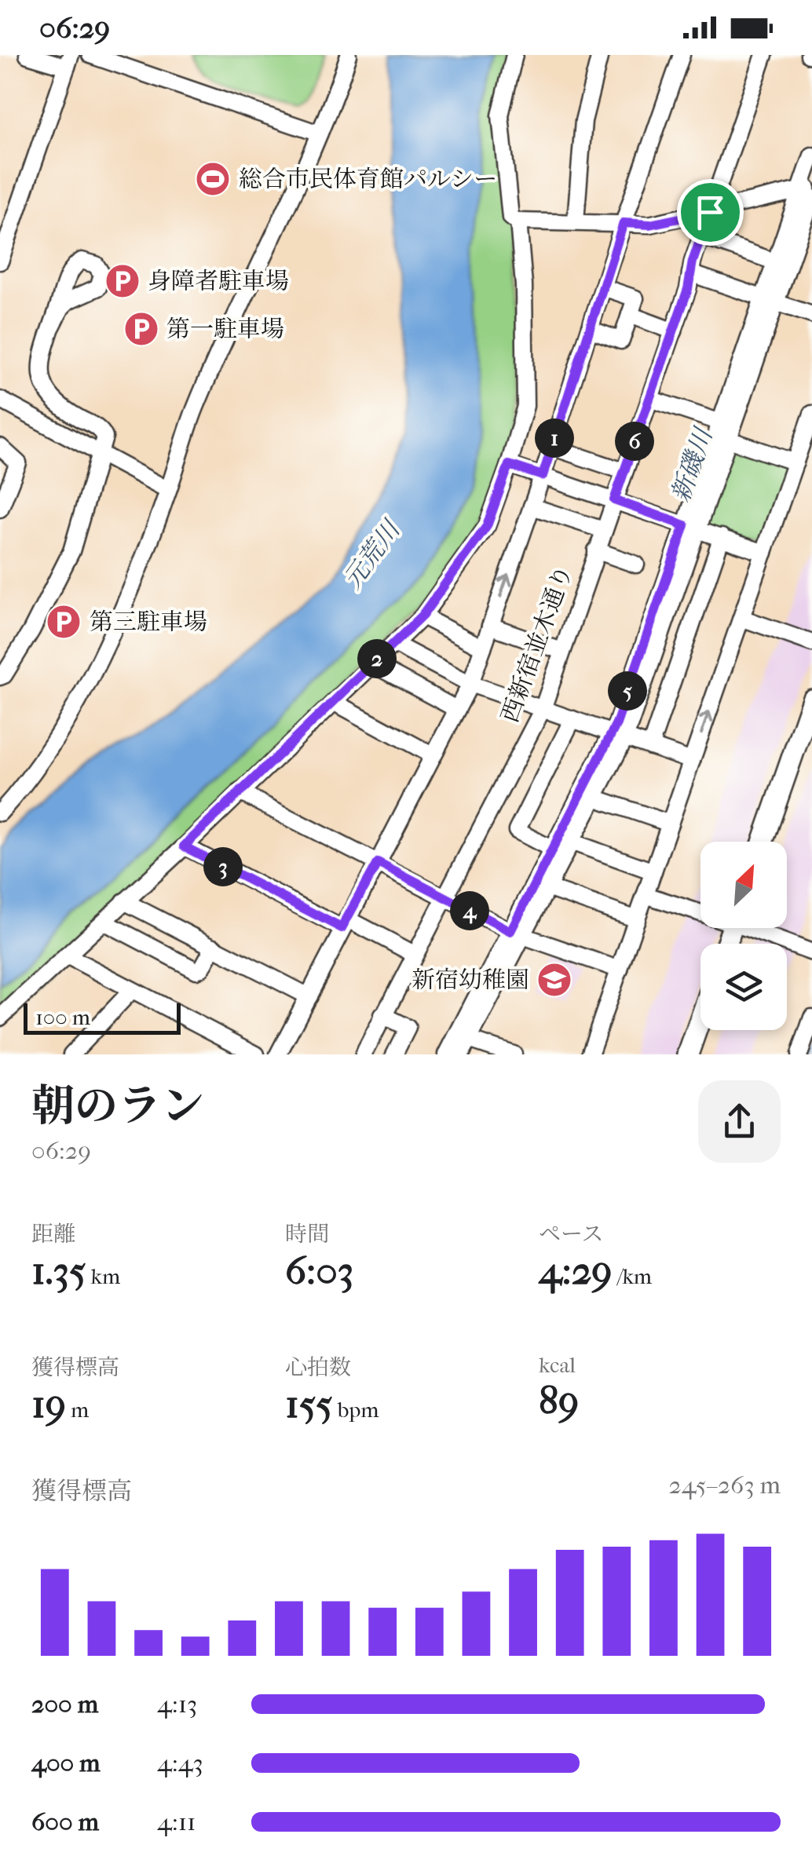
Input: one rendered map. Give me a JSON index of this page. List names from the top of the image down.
{
  "streets": {
    "street": ["西新宿並木通り"]
  },
  "water": ["新磯川", "元荒川"],
  "places": {
    "sports": ["総合市民体育館パルシー"],
    "parking": ["身障者駐車場", "第一駐車場", "第三駐車場"],
    "school or university": ["新宿幼稚園"]
  },
  "scale_bar": "100 m",
  "north": "top right",
  "page": {
    "status": "06:29",
    "pins": [
      "1",
      "6",
      "2",
      "5",
      "3",
      "4"
    ],
    "scale": "100 m",
    "heading": ["朝のラン", "06:29"],
    "stats": [
      ["距離", "1.35 km"],
      ["時間", "6:03"],
      ["ペース", "4:29 /km"],
      ["獲得標高", "19 m"],
      ["心拍数", "155 bpm"],
      ["kcal", "89"]
    ],
    "chart": ["獲得標高", "245–263 m"],
    "list": [
      {
        "name": "200 m",
        "note": "4:13"
      },
      {
        "name": "400 m",
        "note": "4:43"
      },
      {
        "name": "600 m",
        "note": "4:11"
      }
    ]
  }
}
